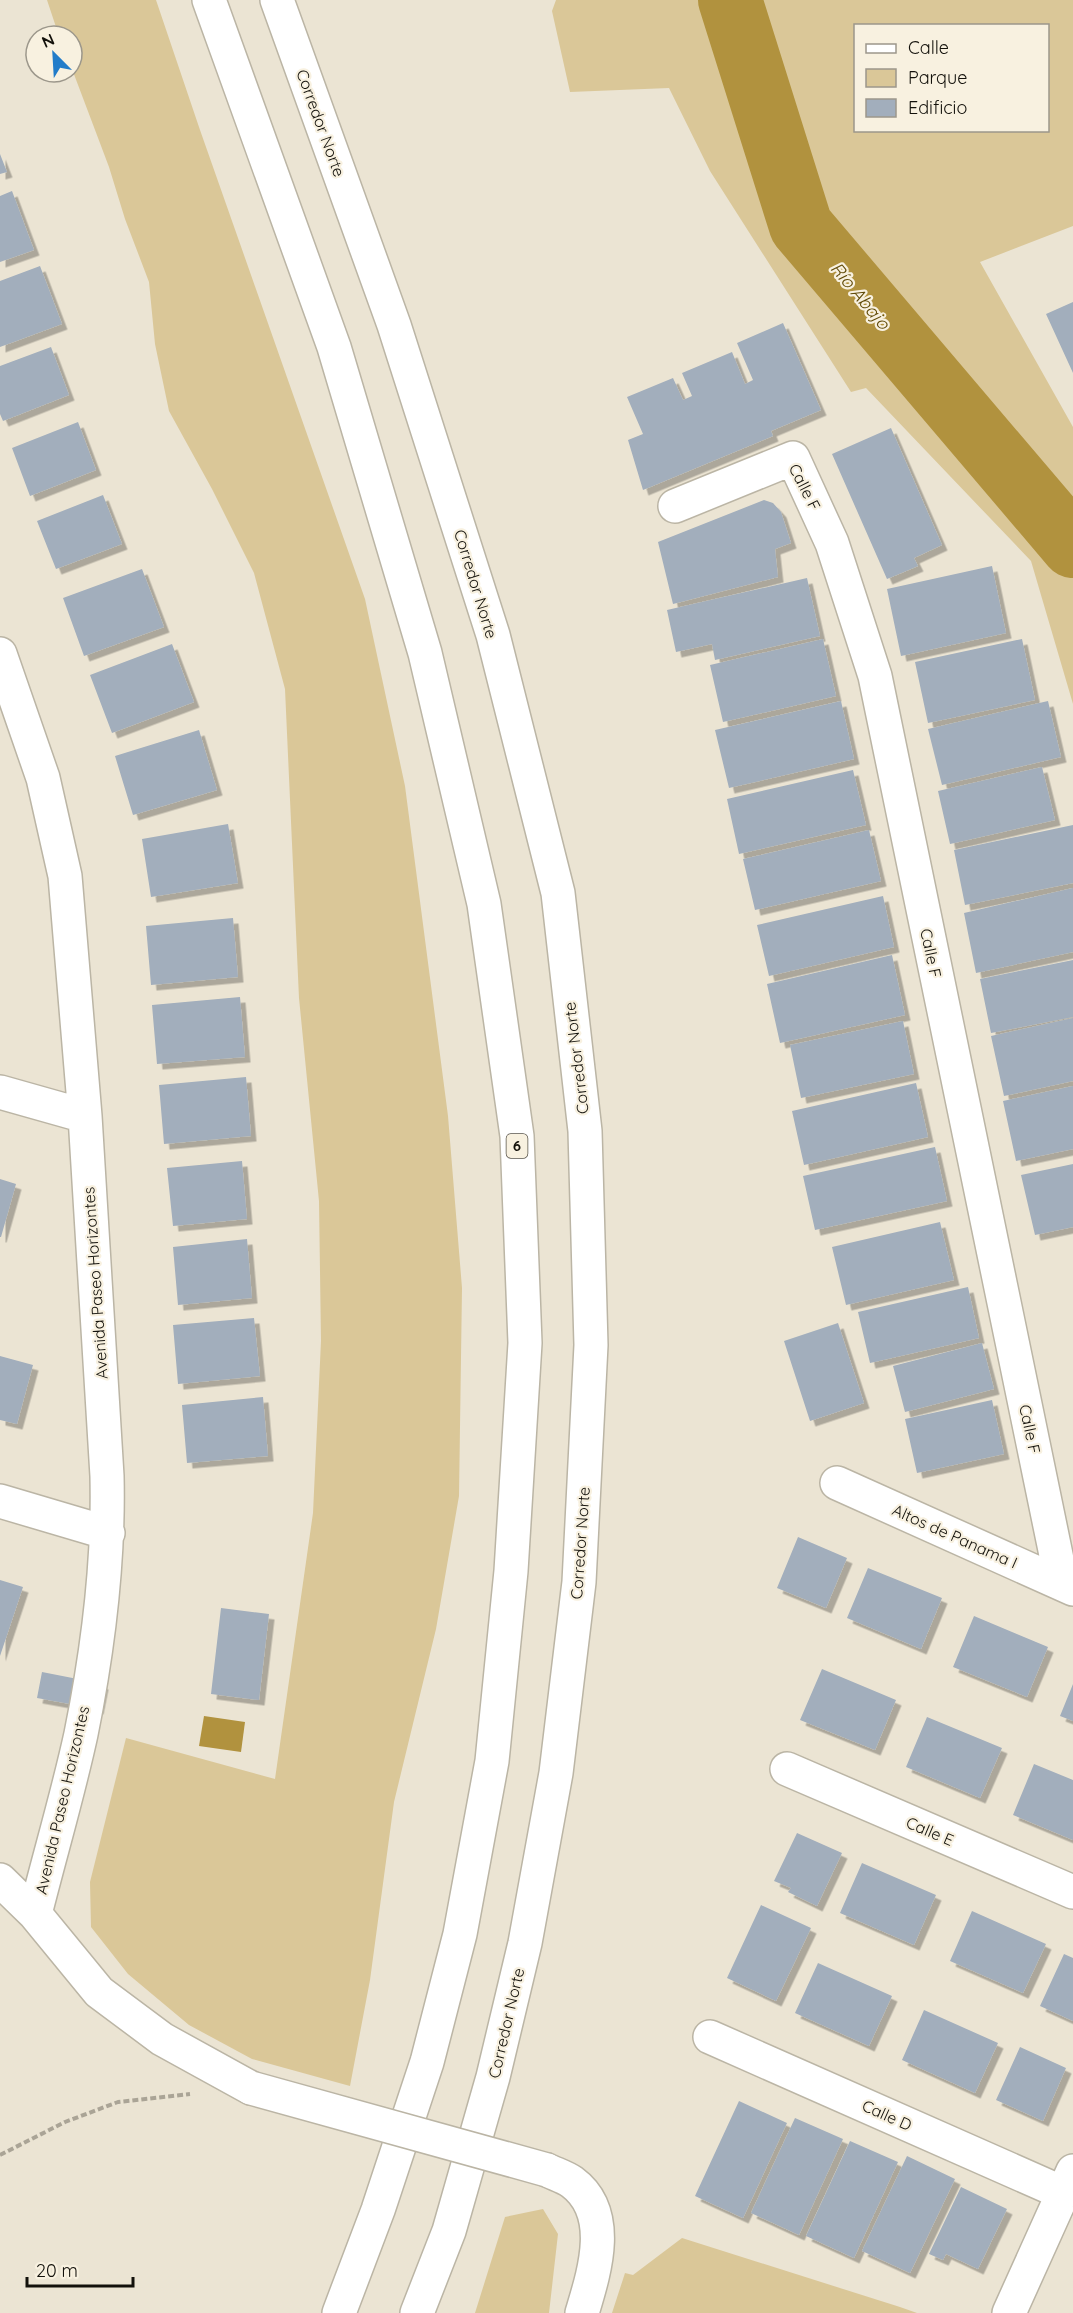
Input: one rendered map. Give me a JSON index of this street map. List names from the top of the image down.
{
  "streets": {
    "main road": [
      "Corredor Norte",
      "Calle F",
      "6",
      "Avenida Paseo Horizontes",
      "Altos de Panama I",
      "Calle E",
      "Calle D"
    ]
  },
  "crossings": [
    ["Calle F", "Altos de Panama I"]
  ],
  "water": ["Río Abajo"],
  "legend": ["Calle", "Parque", "Edificio"],
  "scale_bar": "20 m",
  "north": "top left"
}
